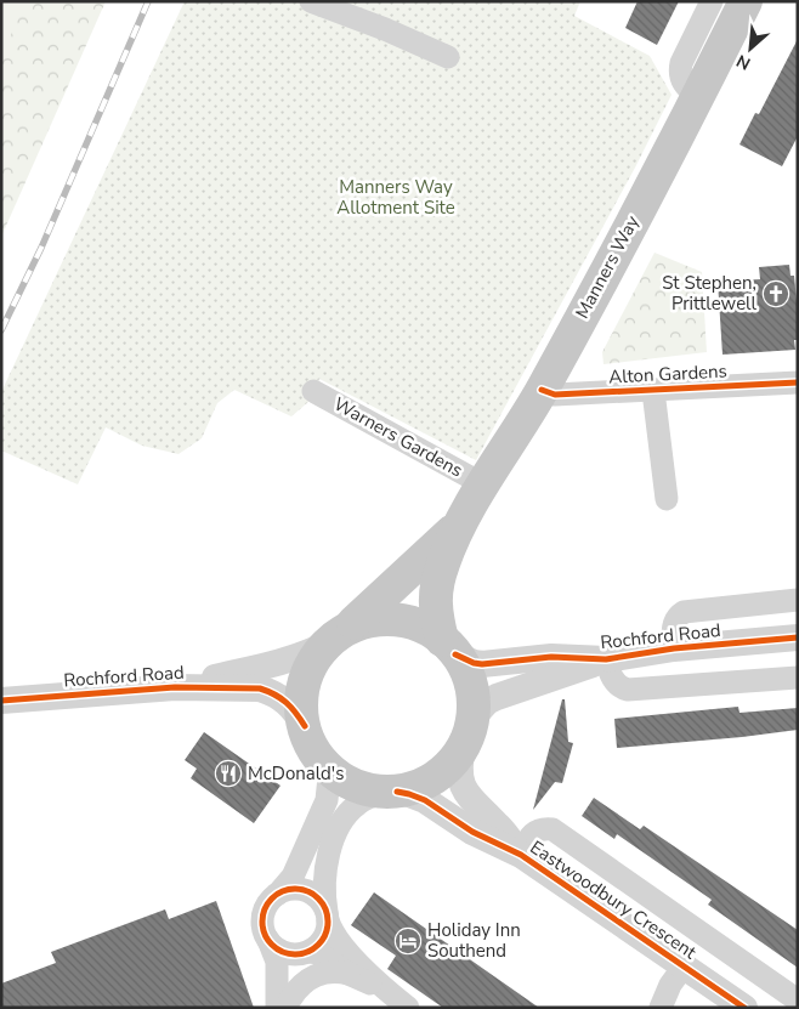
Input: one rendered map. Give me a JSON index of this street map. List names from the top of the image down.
{
  "streets": {
    "main road": ["Manners Way"],
    "street": [
      "Alton Gardens",
      "Warners Gardens",
      "Rochford Road",
      "Eastwoodbury Crescent"
    ]
  },
  "crossings": [
    ["Manners Way", "Alton Gardens"],
    ["Manners Way", "Warners Gardens"],
    ["Manners Way", "Rochford Road"],
    ["Manners Way", "Eastwoodbury Crescent"],
    ["Rochford Road", "Eastwoodbury Crescent"]
  ],
  "parks": ["Manners Way Allotment Site"],
  "places": {
    "church": ["St Stephen, Prittlewell"],
    "restaurant": ["McDonald's"],
    "hotel": ["Holiday Inn Southend"]
  },
  "north": "bottom left"
}
